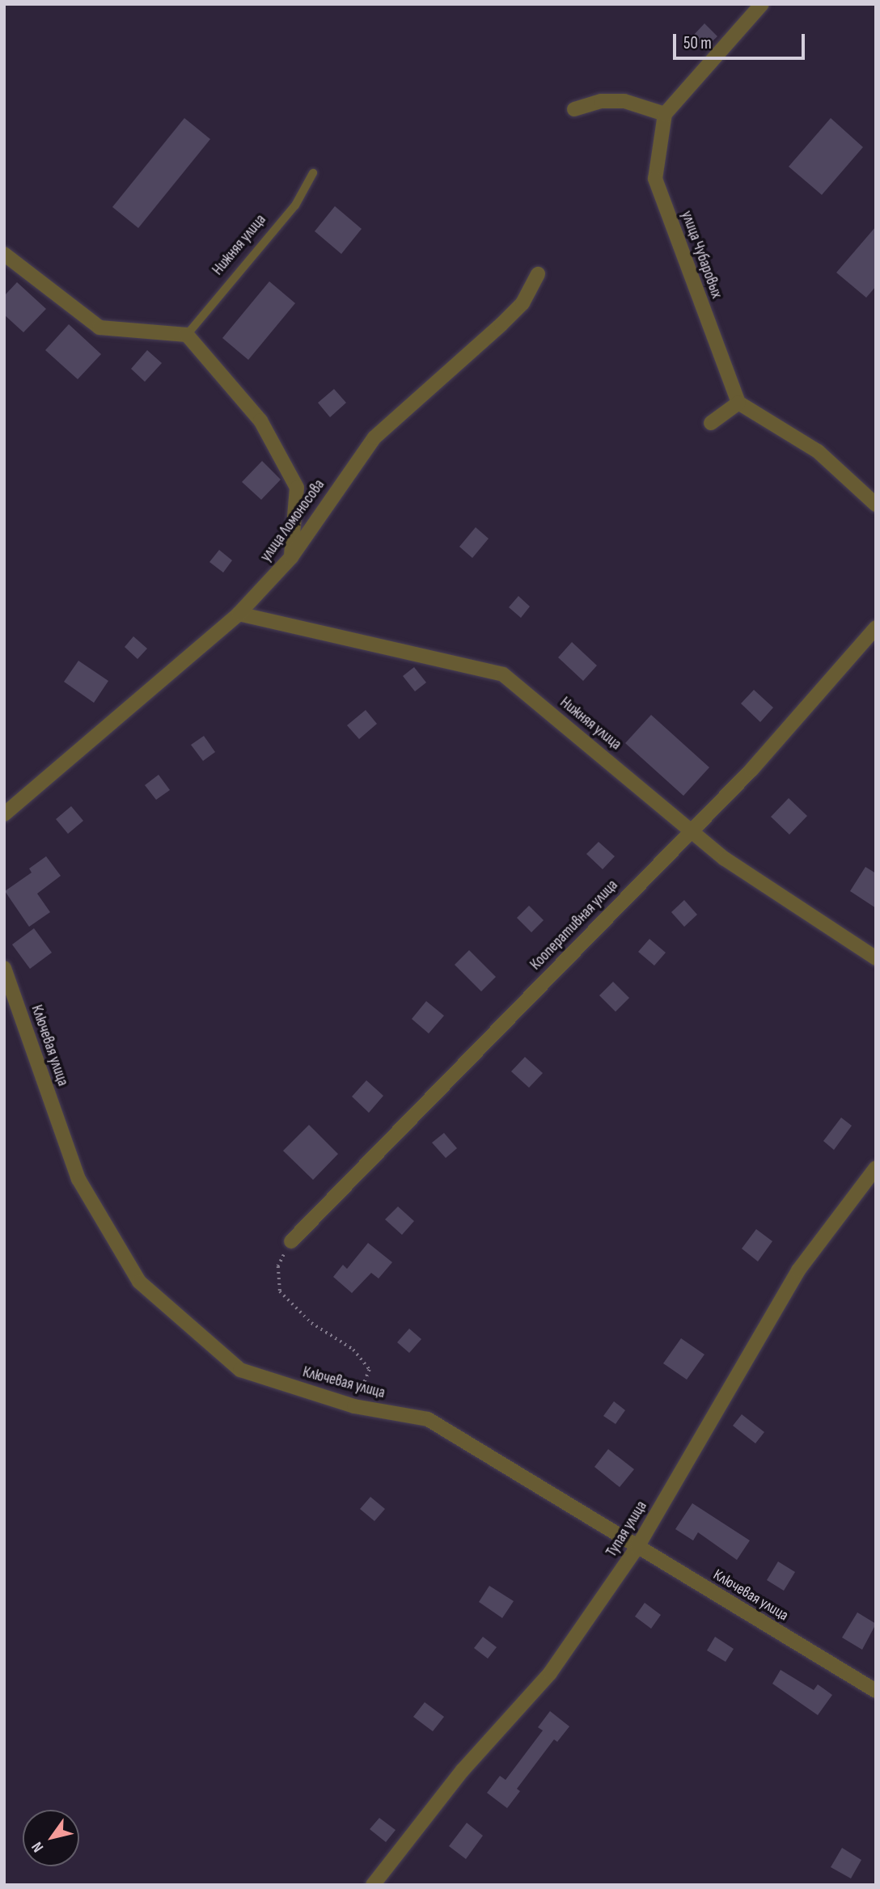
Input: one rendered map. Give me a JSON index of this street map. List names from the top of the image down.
{
  "streets": {
    "street": [
      "Нижняя улица",
      "улица Чубаровых",
      "улица Ломоносова",
      "Кооперативная улица",
      "Ключевая улица",
      "Тупая улица"
    ]
  },
  "crossings": [
    ["Нижняя улица", "улица Ломоносова"],
    ["Нижняя улица", "Кооперативная улица"],
    ["Ключевая улица", "Тупая улица"]
  ],
  "scale_bar": "50 m",
  "north": "bottom left"
}
